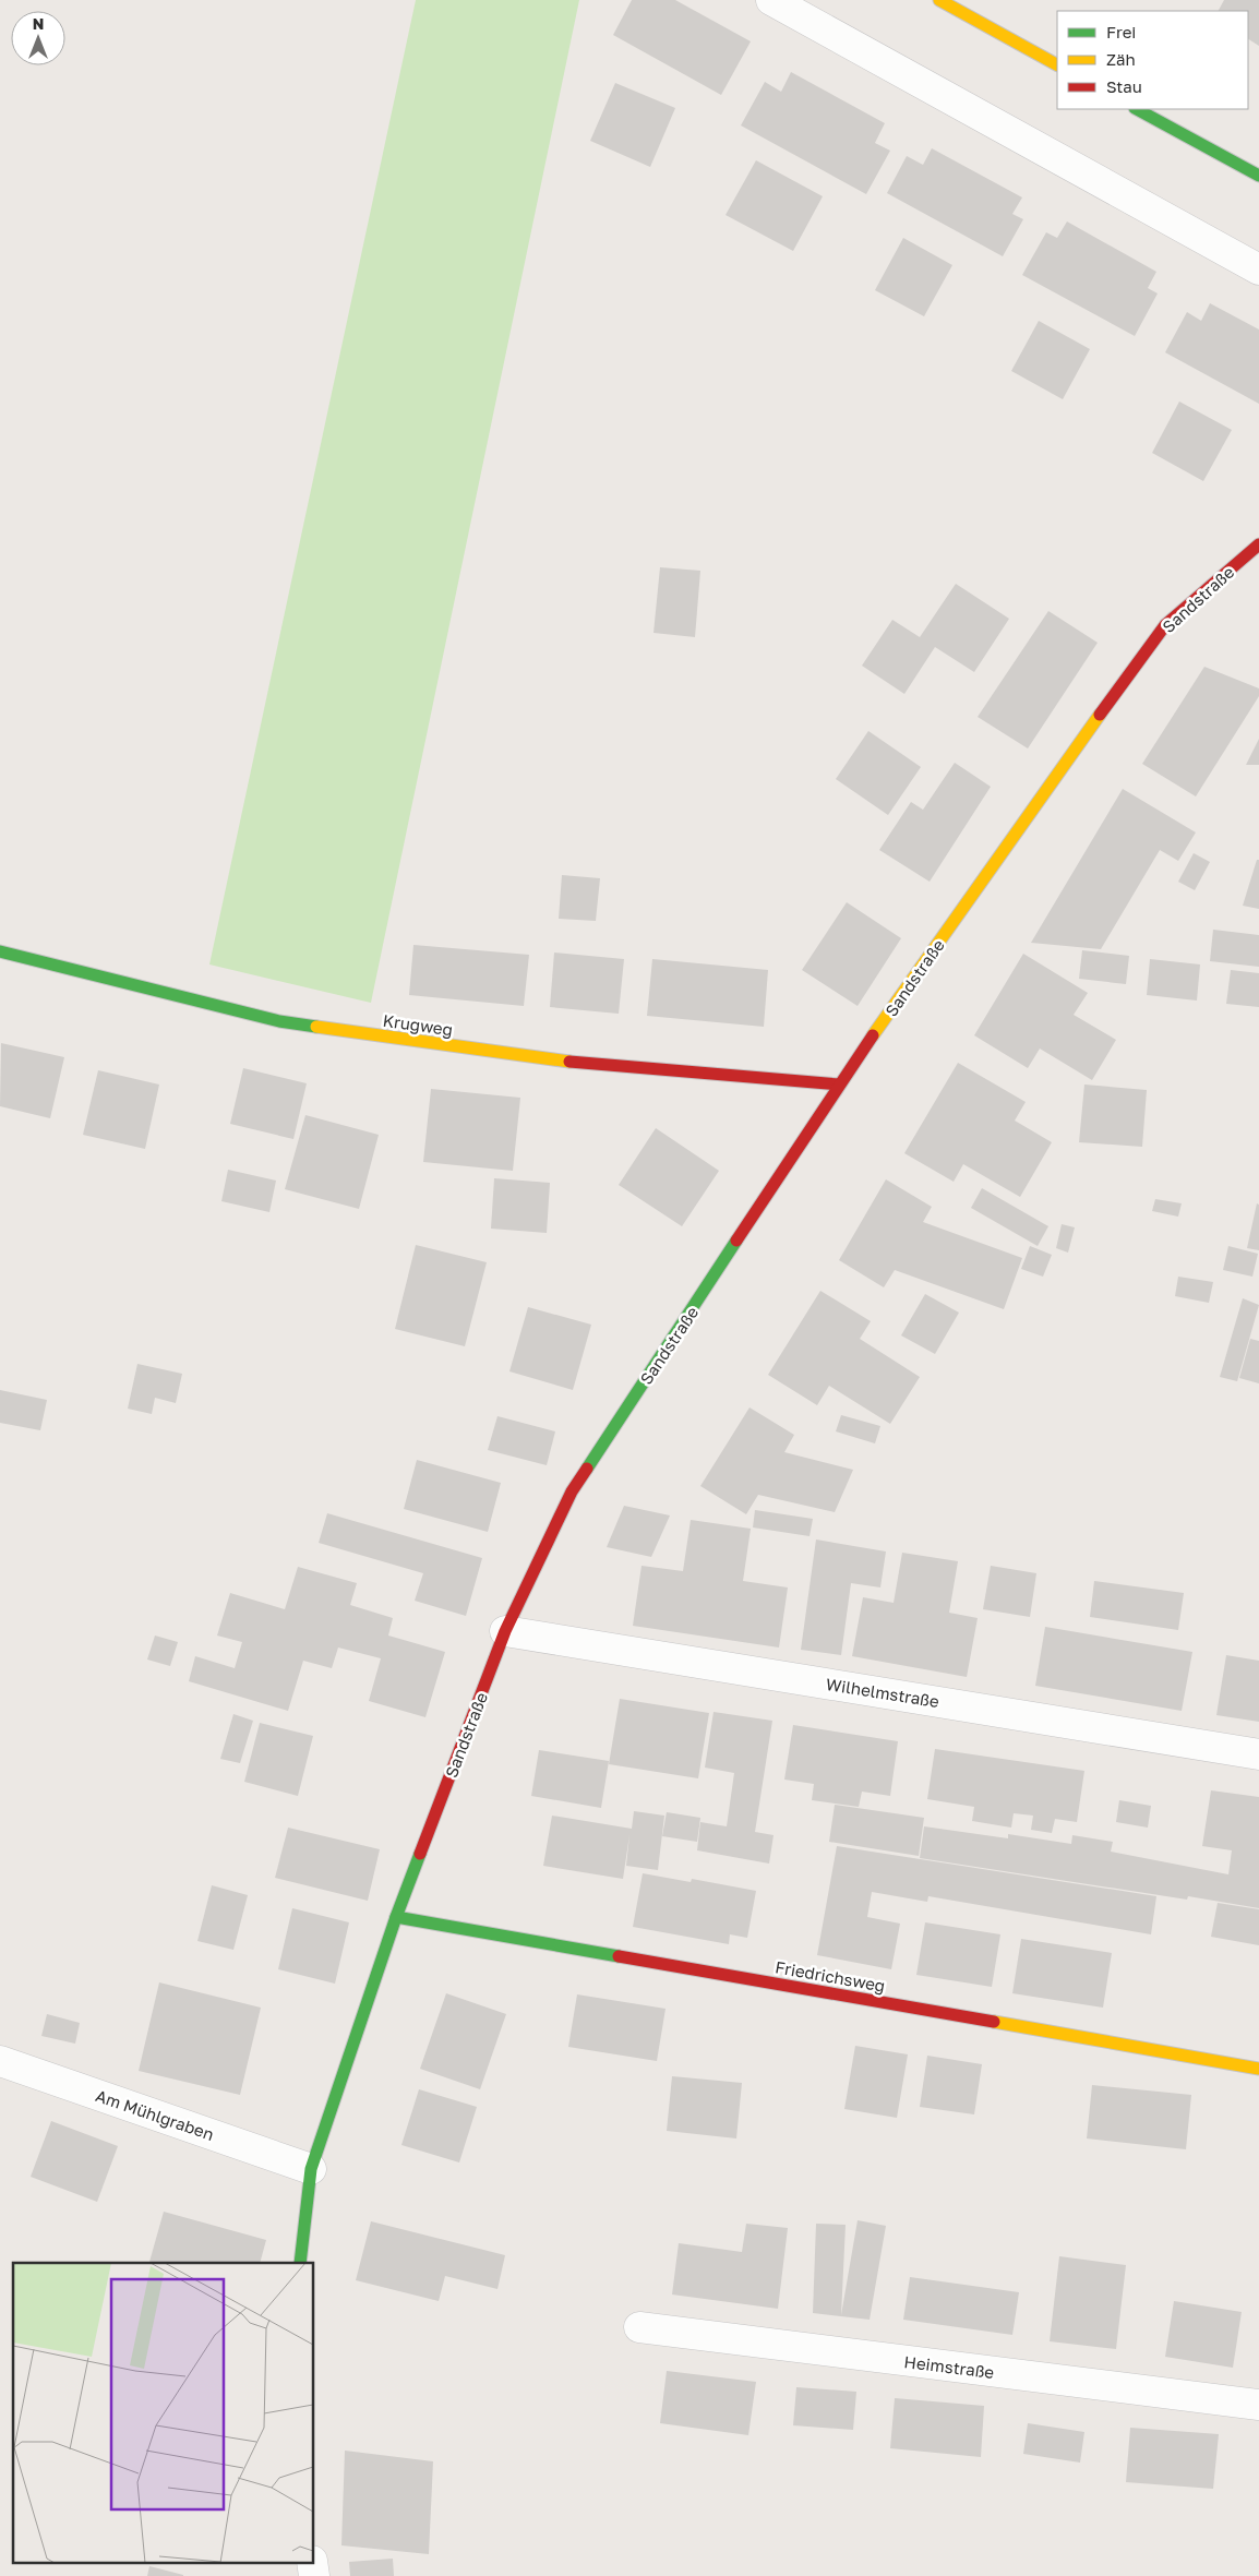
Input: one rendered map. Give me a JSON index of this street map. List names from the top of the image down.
{
  "streets": {
    "street": [
      "Sandstraße",
      "Krugweg",
      "Wilhelmstraße",
      "Friedrichsweg",
      "Am Mühlgraben",
      "Heimstraße"
    ]
  },
  "crossings": [
    ["Sandstraße", "Krugweg"],
    ["Sandstraße", "Wilhelmstraße"],
    ["Sandstraße", "Friedrichsweg"],
    ["Sandstraße", "Am Mühlgraben"]
  ],
  "legend": ["Frei", "Zäh", "Stau"],
  "north": "top"
}
